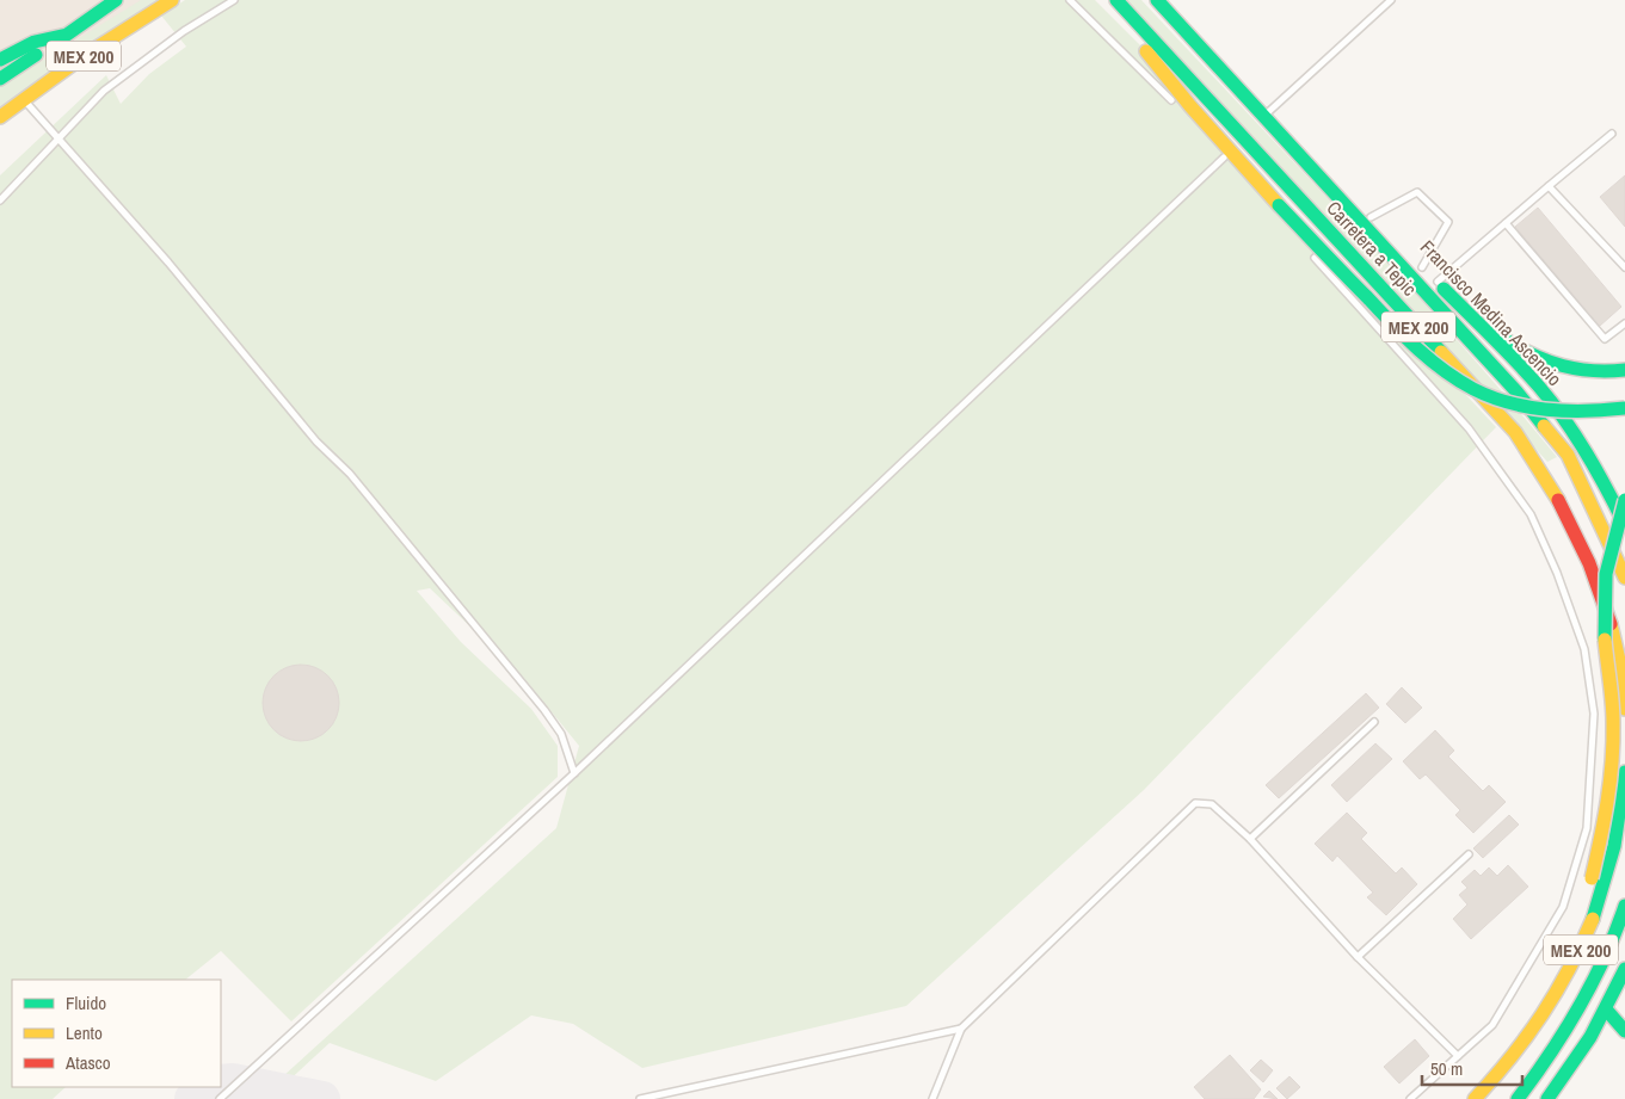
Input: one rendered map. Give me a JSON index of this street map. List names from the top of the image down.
{
  "streets": {
    "main road": ["MEX 200", "Carretera a Tepic", "Francisco Medina Ascencio"]
  },
  "crossings": [
    ["Carretera a Tepic", "Francisco Medina Ascencio"]
  ],
  "legend": ["Fluido", "Lento", "Atasco"],
  "scale_bar": "50 m"
}
